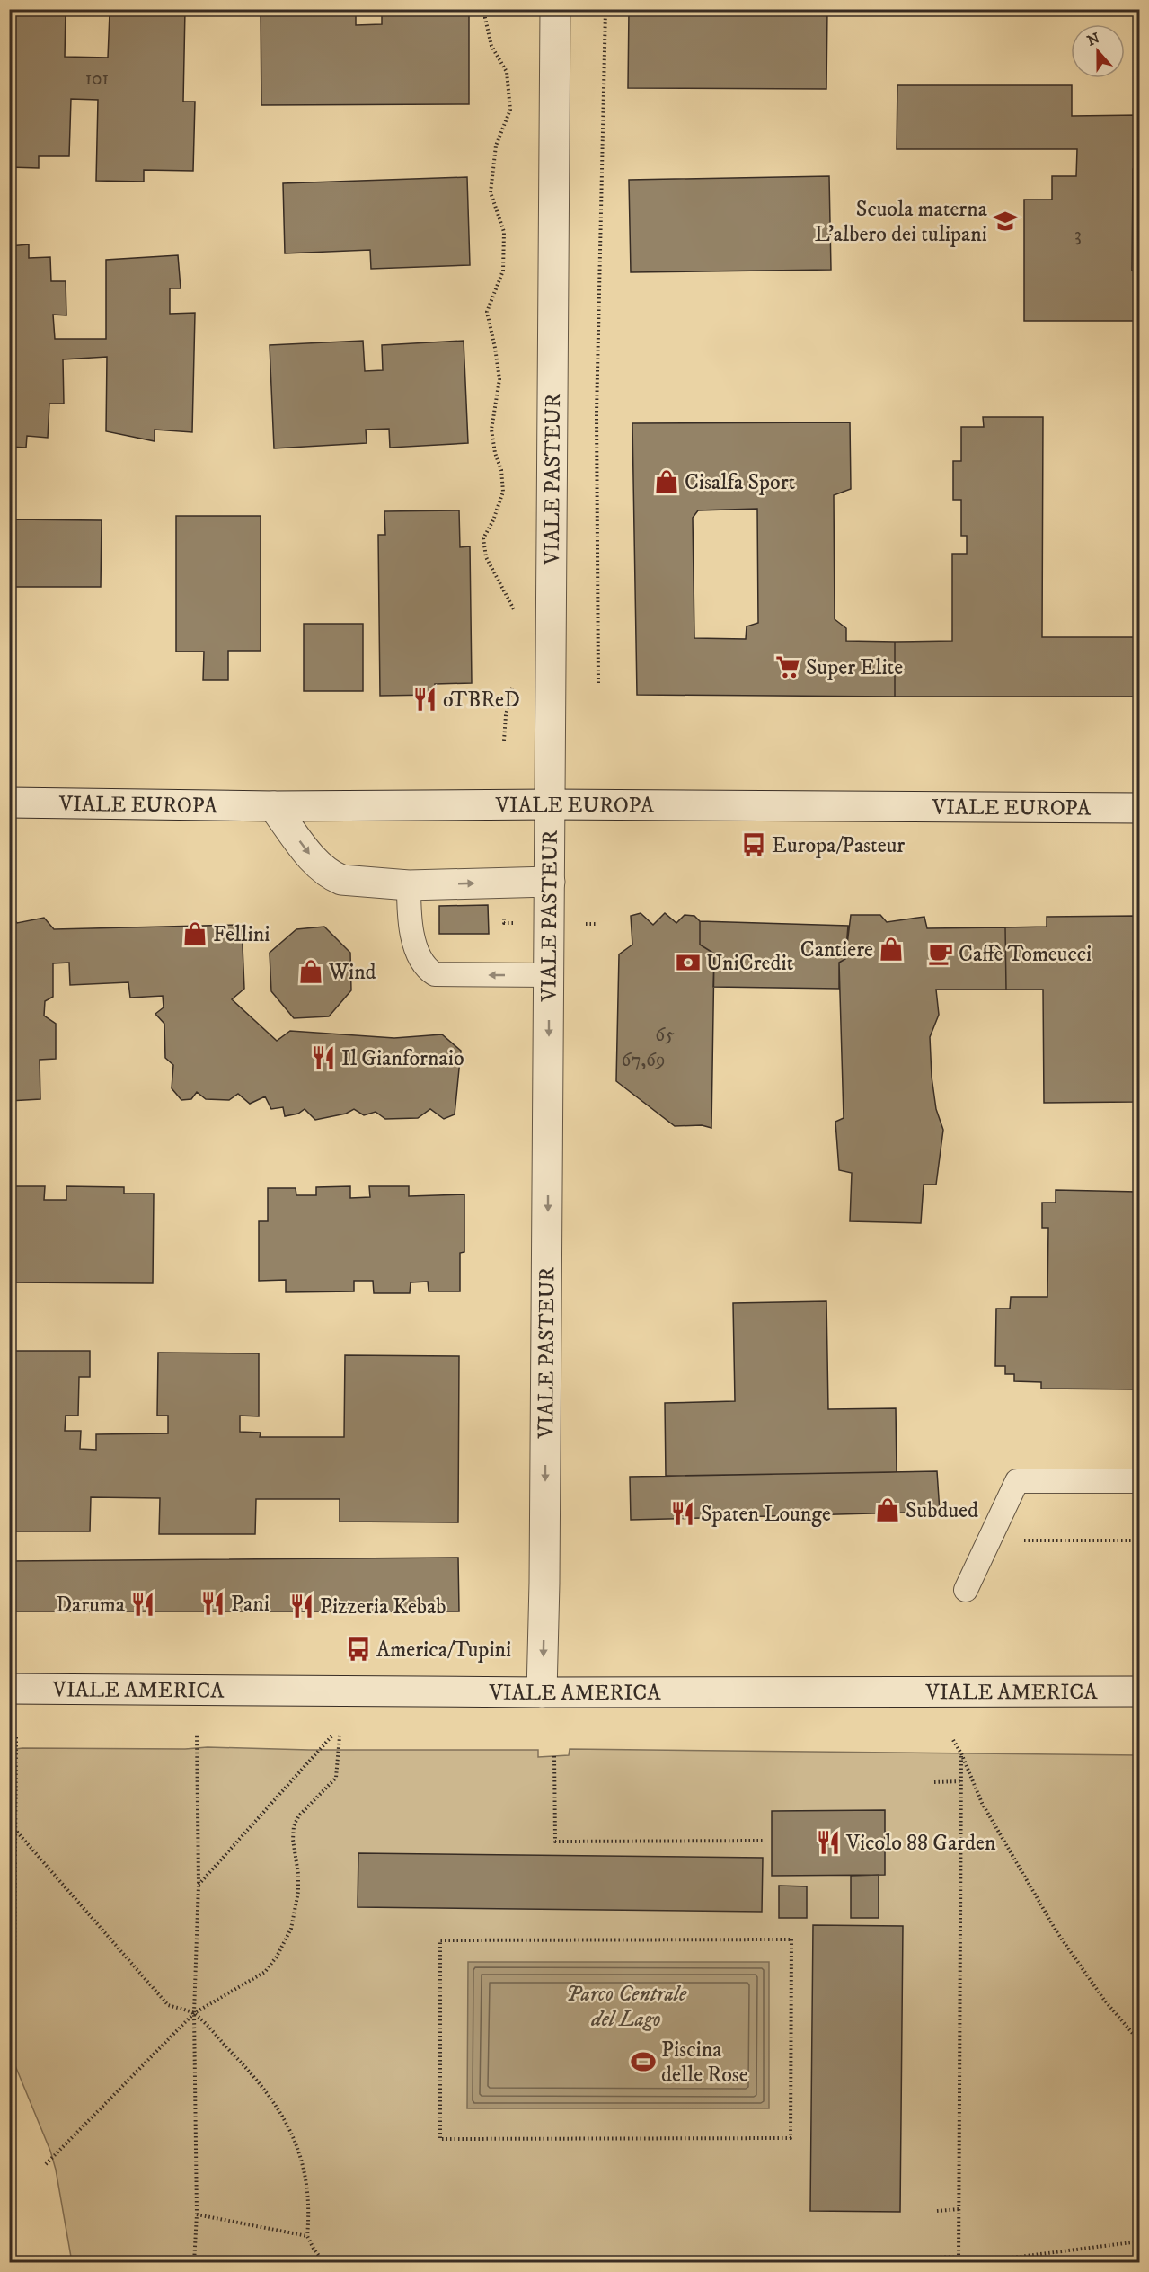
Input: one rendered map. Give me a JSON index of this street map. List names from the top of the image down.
{
  "streets": {
    "street": ["VIALE PASTEUR", "VIALE EUROPA", "VIALE AMERICA"]
  },
  "crossings": [
    ["VIALE PASTEUR", "VIALE EUROPA"],
    ["VIALE PASTEUR", "VIALE AMERICA"]
  ],
  "one_way": ["VIALE PASTEUR"],
  "parks": ["Parco Centrale del Lago"],
  "places": {
    "school or university": ["Scuola materna L'albero dei tulipani"],
    "shop": [
      "Cisalfa Sport",
      "Fellini",
      "Cantiere",
      "Wind",
      "Subdued"
    ],
    "supermarket": ["Super Elite"],
    "restaurant": [
      "oTBReD",
      "Il Gianfornaio",
      "Spaten Lounge",
      "Pani",
      "Daruma",
      "Pizzeria Kebab",
      "Vicolo 88 Garden"
    ],
    "bus stop": ["Europa/Pasteur", "America/Tupini"],
    "cafe": ["Caffè Tomeucci"],
    "bank": ["UniCredit"],
    "sports": ["Piscina delle Rose"]
  },
  "house_numbers": [
    "101",
    "3",
    "65",
    "67,69"
  ],
  "north": "top"
}
